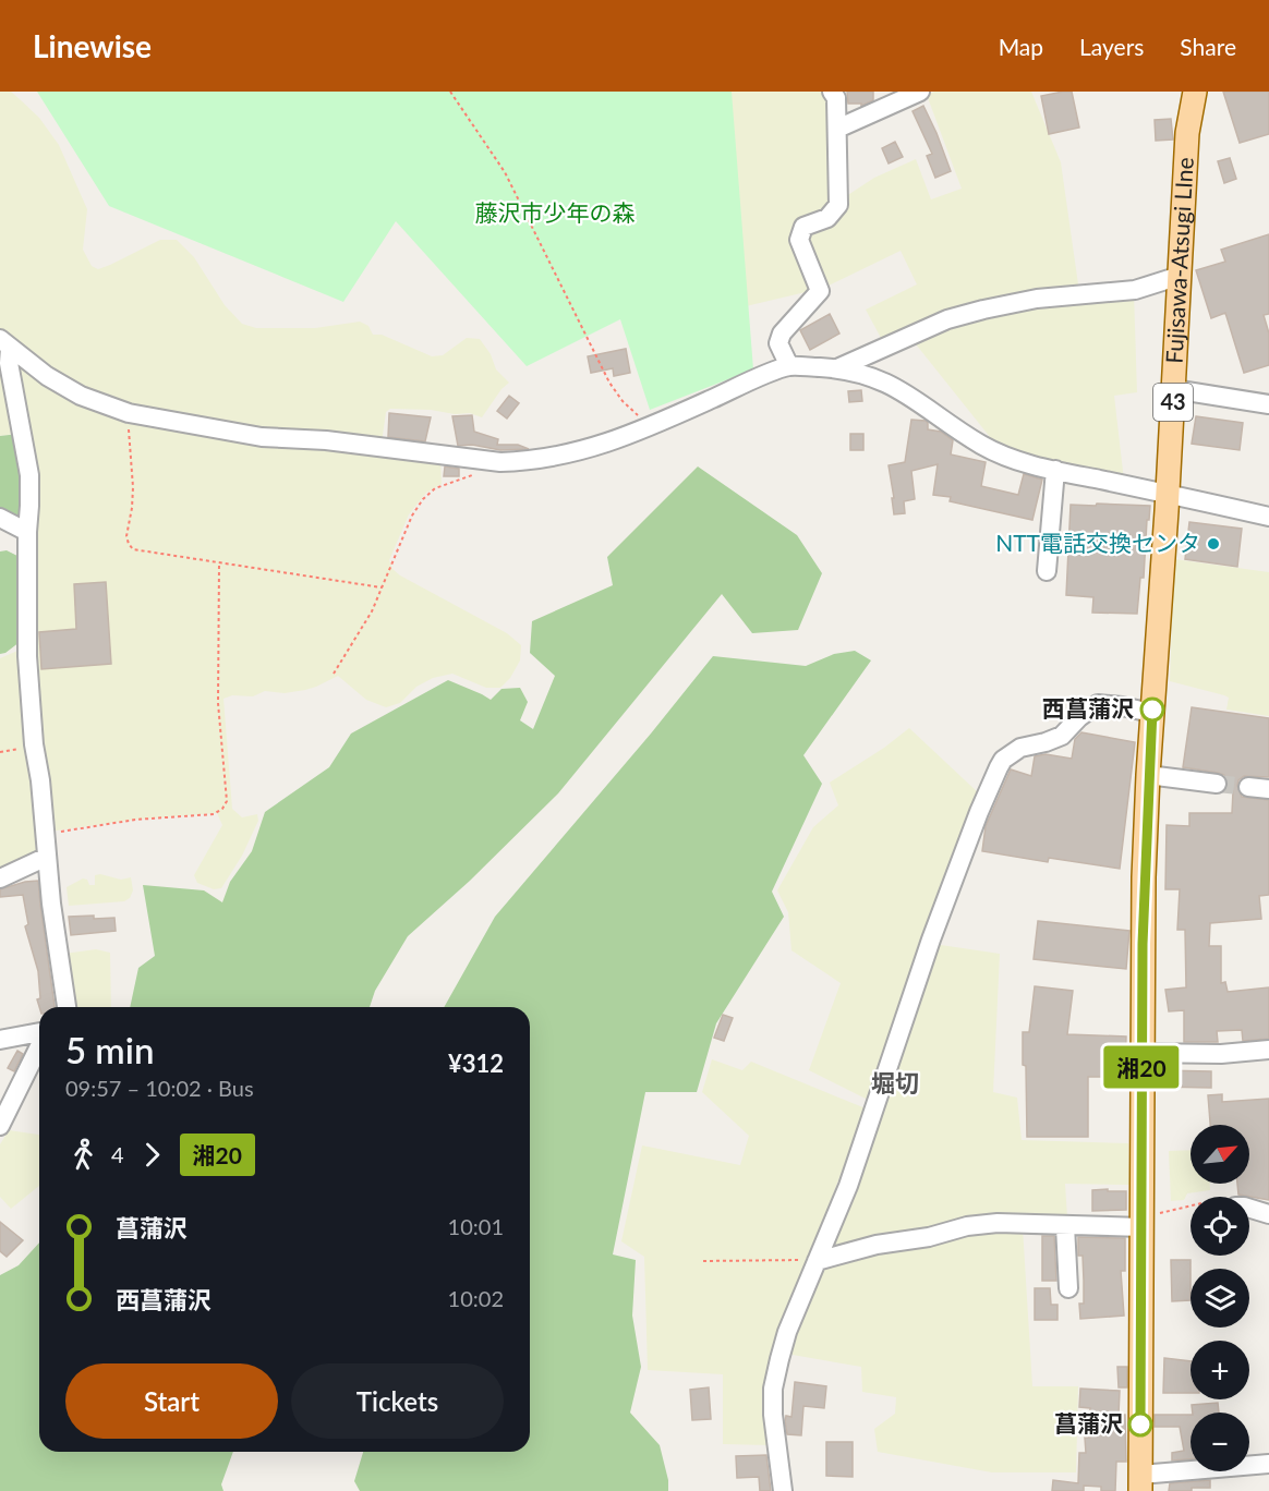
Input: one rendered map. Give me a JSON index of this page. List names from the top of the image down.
{
  "streets": {
    "main road": ["Fujisawa-Atsugi LIne", "43"]
  },
  "districts": ["堀切"],
  "parks": ["藤沢市少年の森"],
  "places": ["NTT電話交換センタ", "西菖蒲沢", "菖蒲沢"],
  "lines": ["bus line 湘20"],
  "north": "top right",
  "page": {
    "header": "Linewise",
    "nav": ["Map", "Layers", "Share"],
    "on_map": "湘20",
    "heading": ["5 min", "09:57 – 10:02 · Bus", "¥312"],
    "legs": ["4", "湘20"],
    "map_buttons": ["+", "−"],
    "list": [
      {
        "name": "菖蒲沢",
        "value": "10:01"
      },
      {
        "name": "西菖蒲沢",
        "value": "10:02"
      }
    ],
    "buttons": ["Start", "Tickets"]
  }
}
